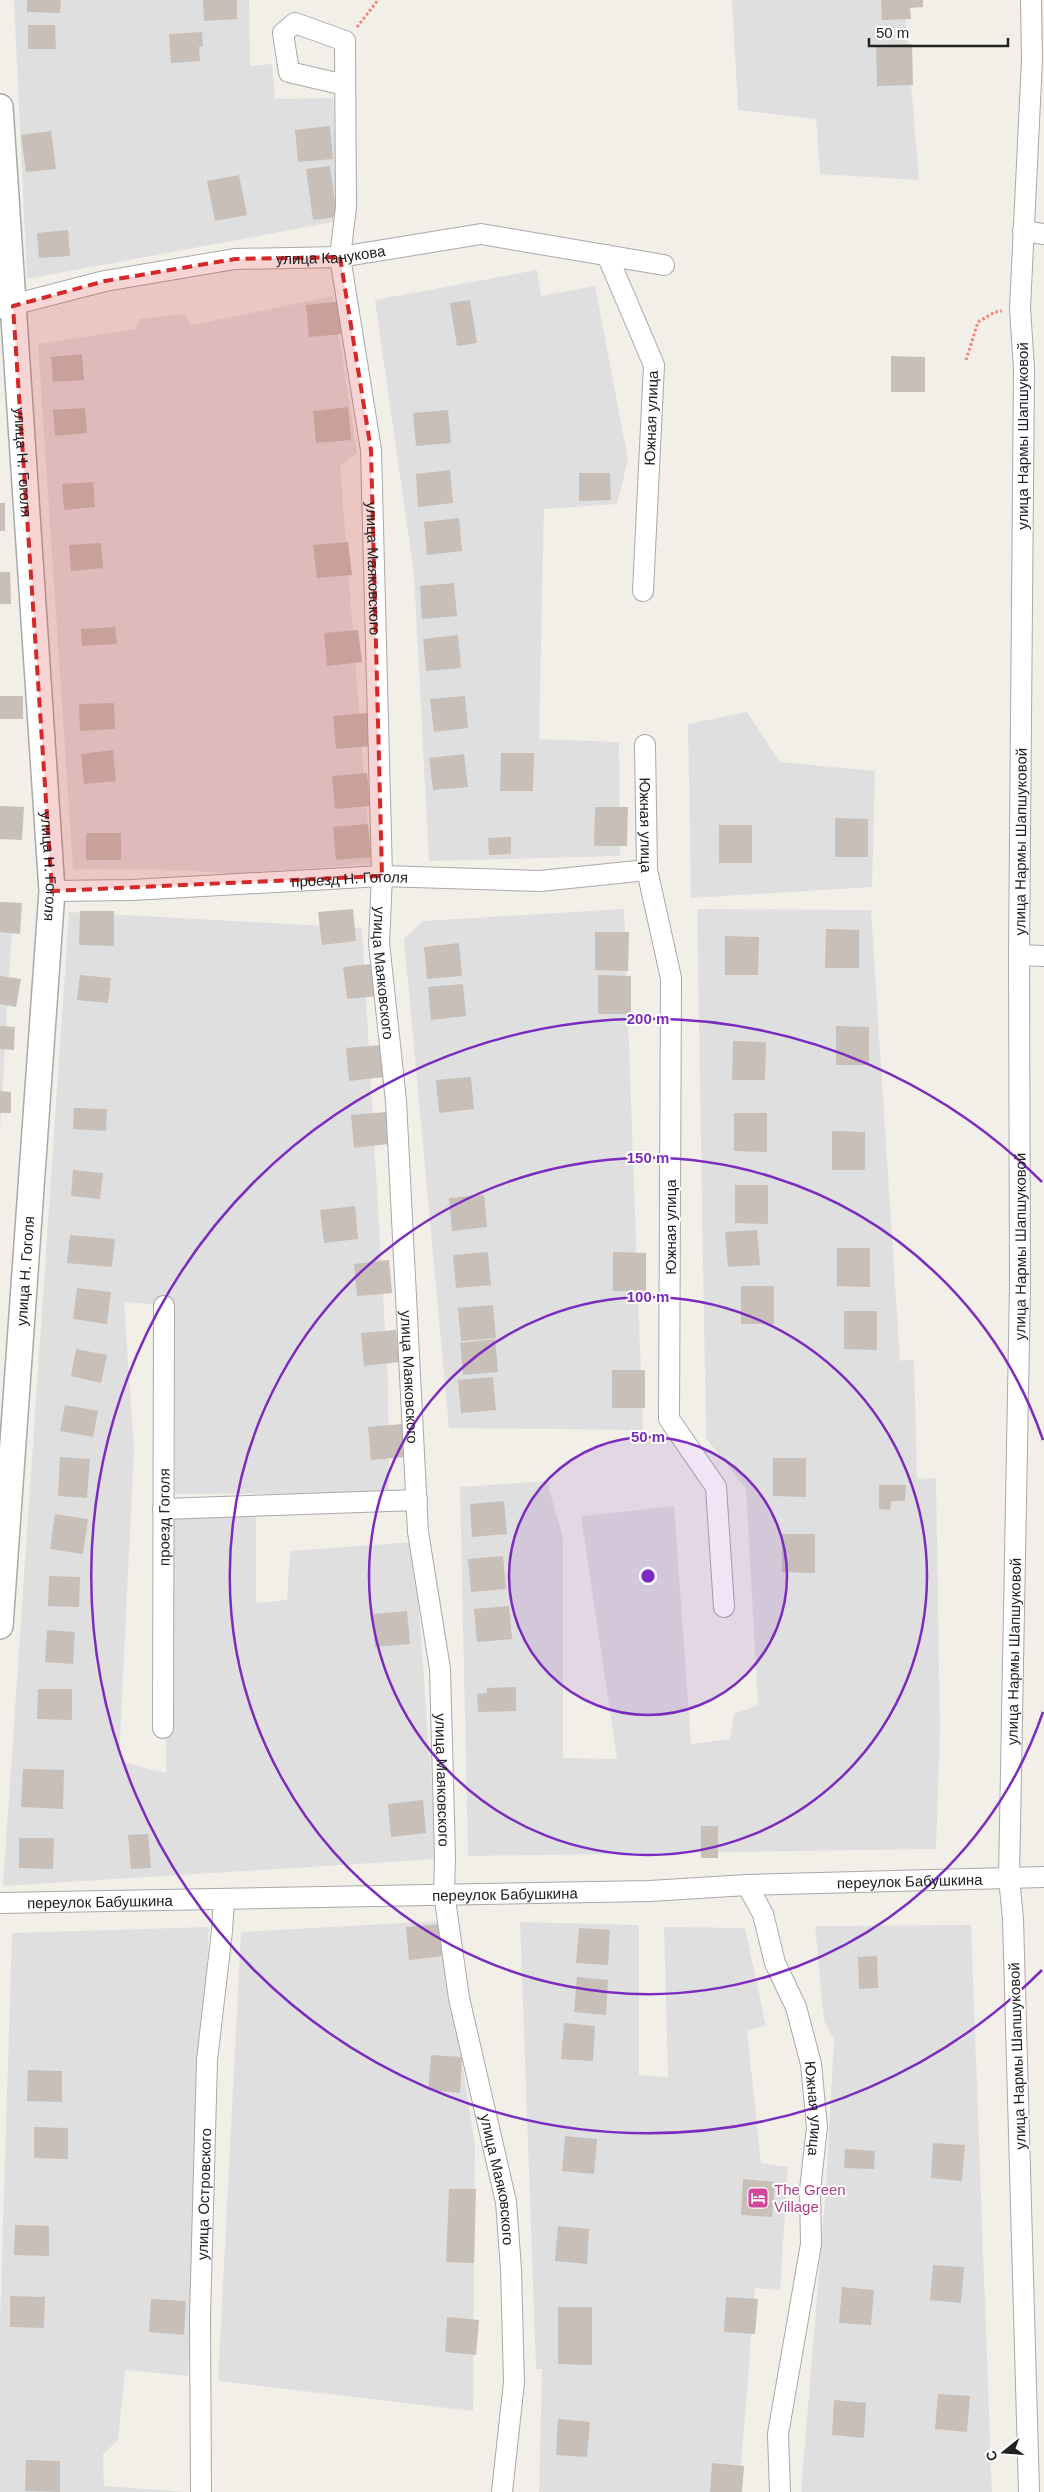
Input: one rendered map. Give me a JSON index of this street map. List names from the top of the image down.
{
  "streets": {
    "street": [
      "улица Канукова",
      "Южная улица",
      "улица Нармы Шапшуковой",
      "улица Н. Гоголя",
      "улица Маяковского",
      "проезд Н. Гоголя",
      "проезд Гоголя",
      "переулок Бабушкина",
      "улица Островского"
    ]
  },
  "crossings": [
    ["улица Канукова", "Южная улица"],
    ["улица Канукова", "улица Н. Гоголя"],
    ["улица Канукова", "улица Маяковского"],
    ["Южная улица", "проезд Н. Гоголя"],
    ["Южная улица", "переулок Бабушкина"],
    ["улица Нармы Шапшуковой", "переулок Бабушкина"],
    ["улица Н. Гоголя", "проезд Н. Гоголя"],
    ["улица Маяковского", "проезд Н. Гоголя"],
    ["улица Маяковского", "переулок Бабушкина"],
    ["переулок Бабушкина", "улица Островского"]
  ],
  "places": {
    "hotel": ["The Green Village"]
  },
  "scale_bar": "50 m",
  "north": "left",
  "rings": [
    "200 m",
    "150 m",
    "100 m",
    "50 m"
  ]
}
